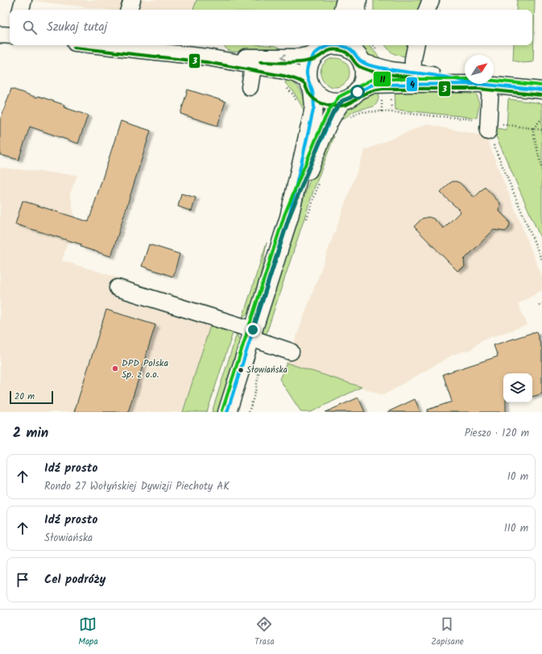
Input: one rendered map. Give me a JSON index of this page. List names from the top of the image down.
{
  "places": ["DPD Polska Sp. z o.o.", "Słowiańska"],
  "lines": ["transit line 4", "transit line 3", "transit line 11"],
  "scale_bar": "20 m",
  "north": "top right",
  "page": {
    "search": "Szukaj tutaj",
    "scale": "20 m",
    "heading": ["2 min", "Pieszo · 120 m"],
    "list": [
      ["Idź prosto", "Rondo 27 Wołyńskiej Dywizji Piechoty AK", "10 m"],
      ["Idź prosto", "Słowiańska", "110 m"],
      "Cel podróży"
    ],
    "nav": ["Mapa", "Trasa", "Zapisane"]
  }
}
